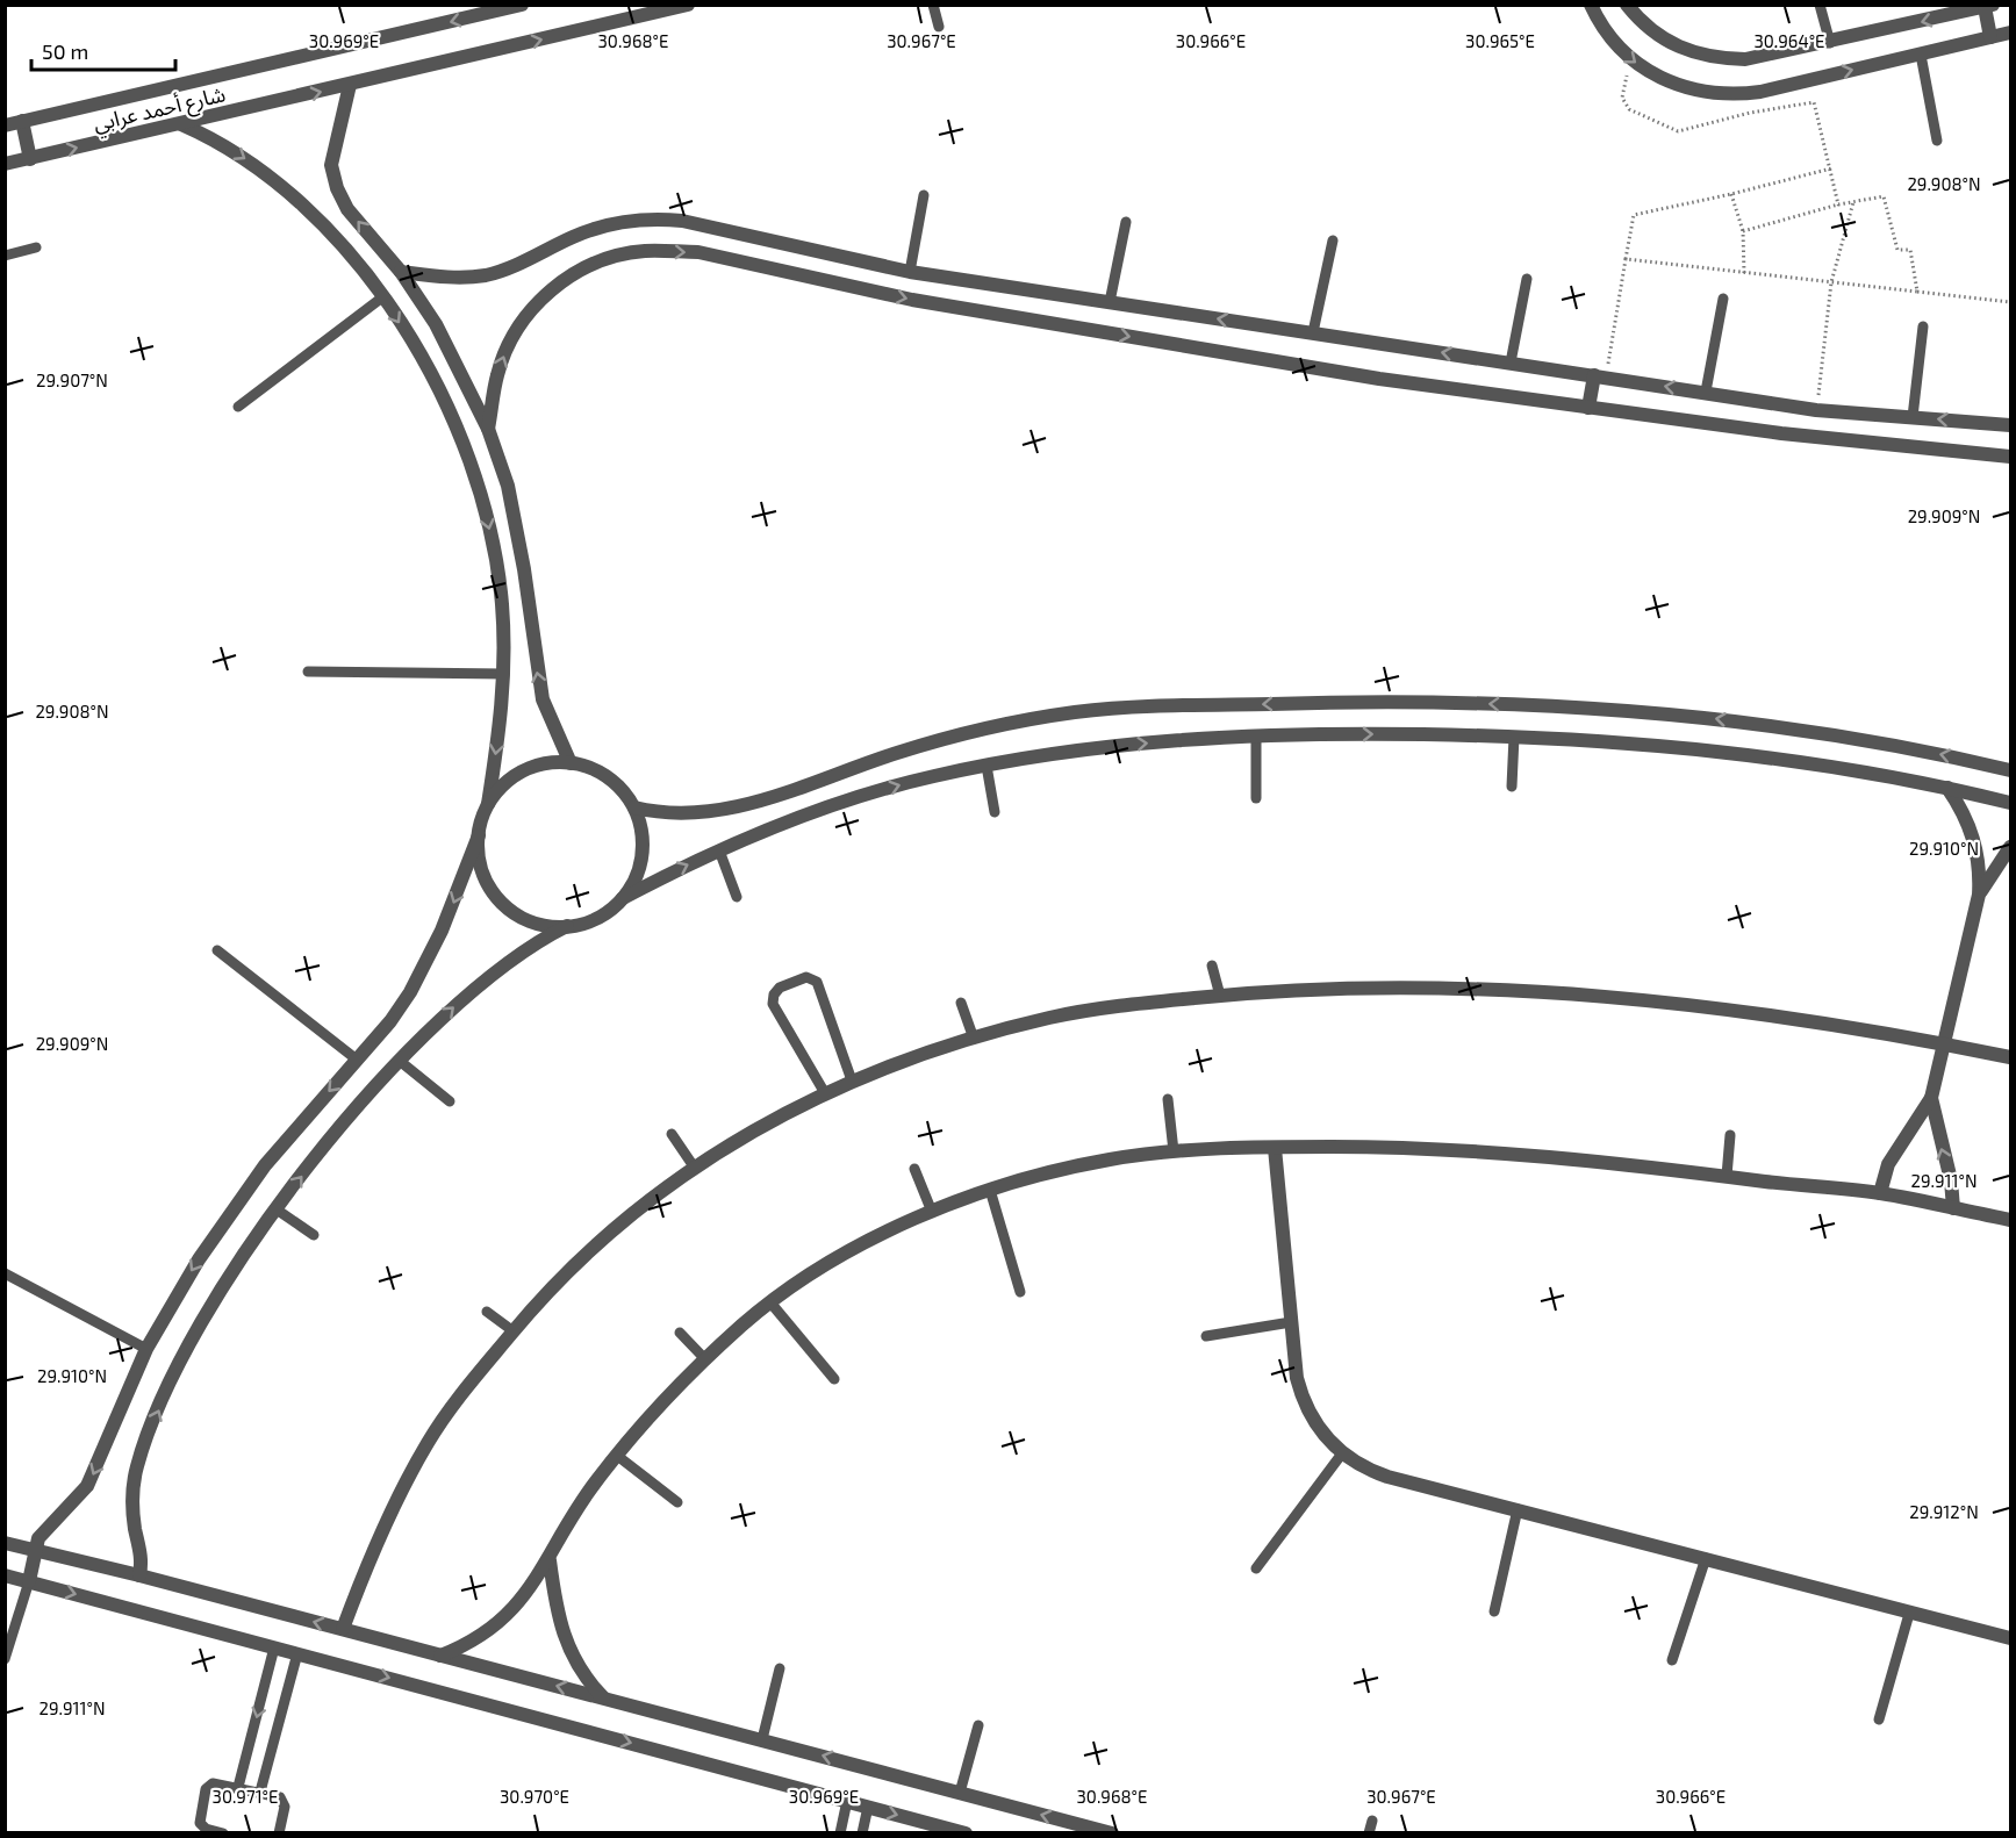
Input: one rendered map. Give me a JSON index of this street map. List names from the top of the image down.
{
  "streets": {
    "street": ["شارع أحمد عرابي"]
  },
  "scale_bar": "50 m",
  "coordinates": [
    "30.969°E",
    "30.968°E",
    "30.967°E",
    "30.966°E",
    "30.965°E",
    "30.964°E",
    "29.908°N",
    "29.907°N",
    "29.909°N",
    "29.910°N",
    "29.911°N",
    "29.912°N",
    "30.971°E",
    "30.970°E"
  ]
}
